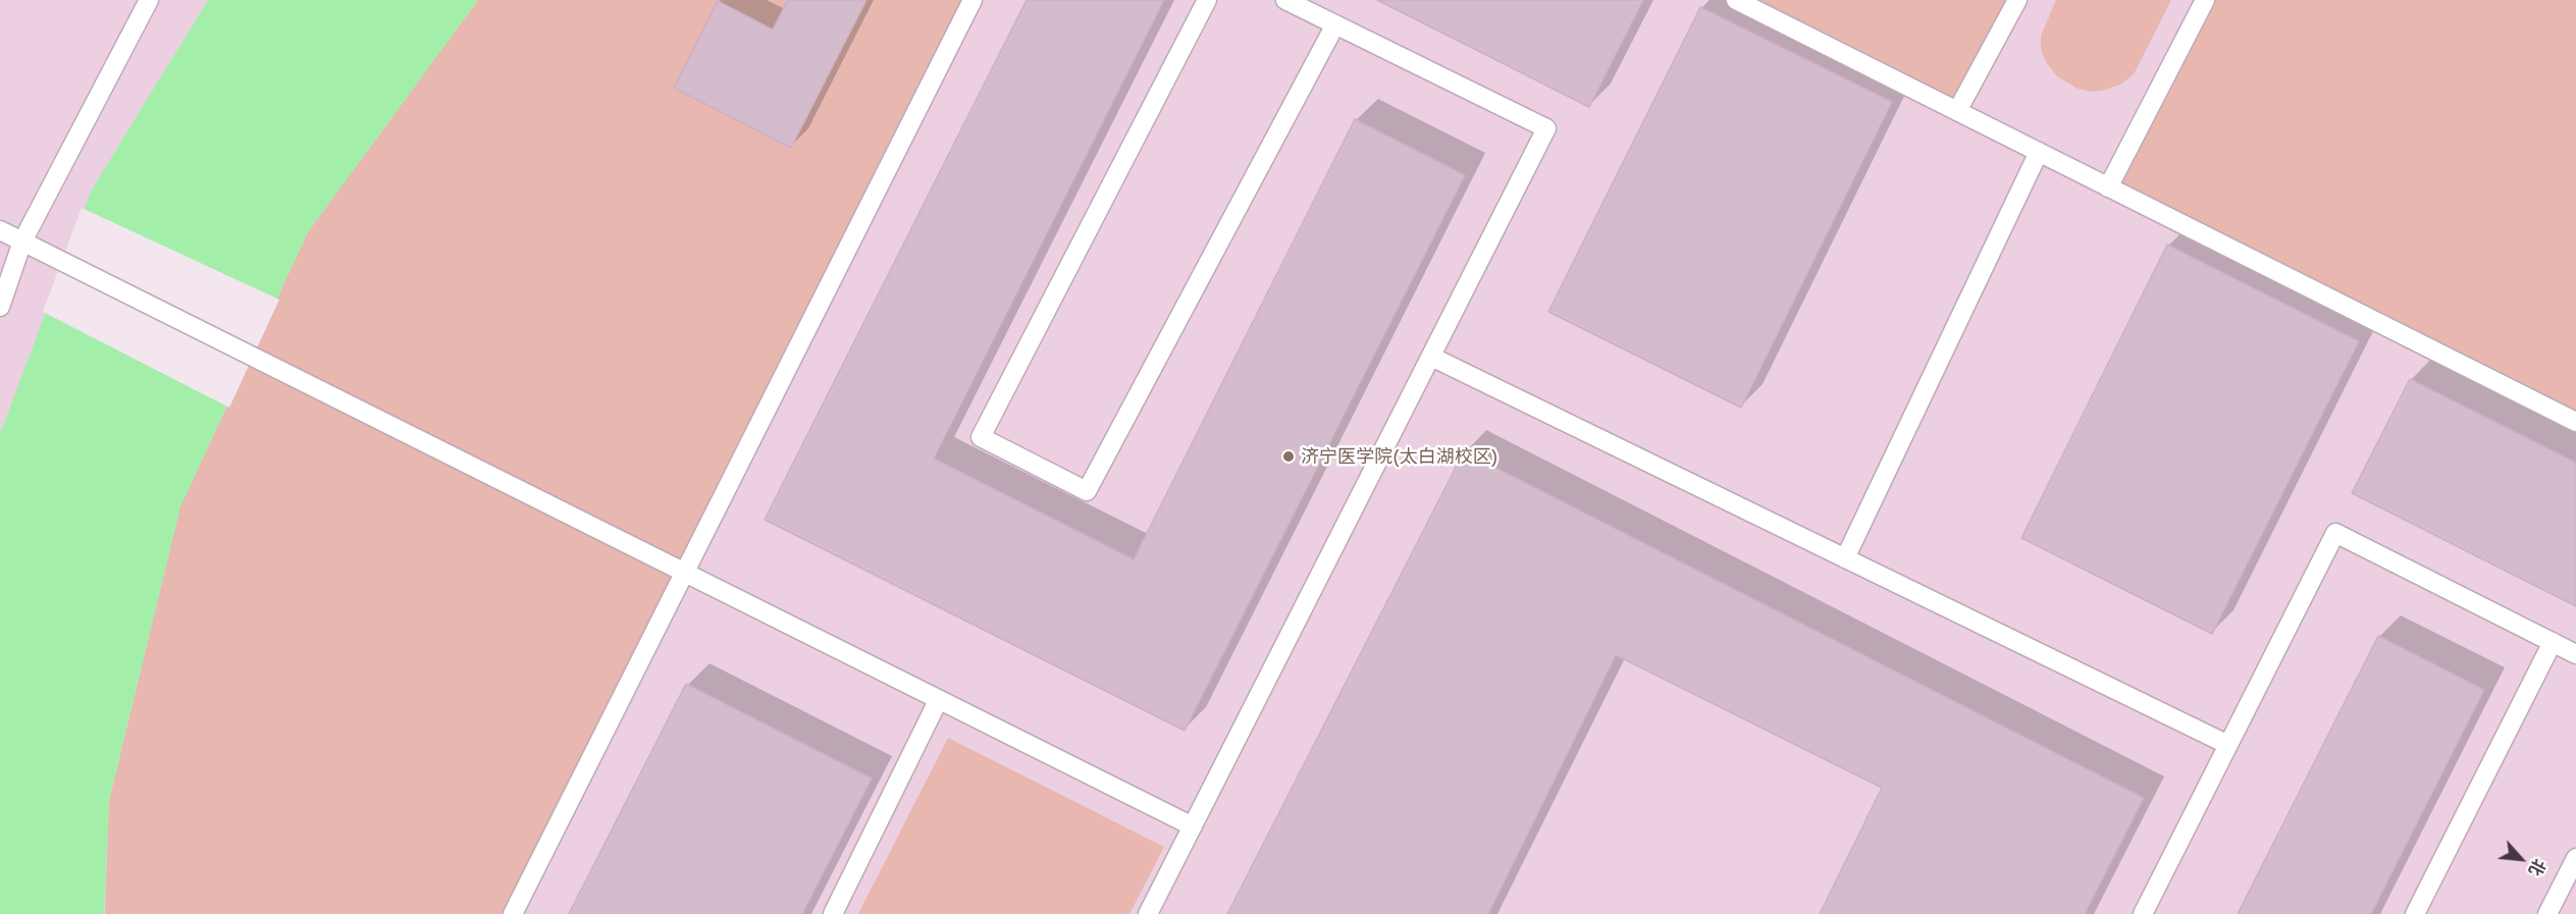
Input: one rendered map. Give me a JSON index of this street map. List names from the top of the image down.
{
  "places": ["济宁医学院(太白湖校区)"],
  "north": "bottom right"
}
